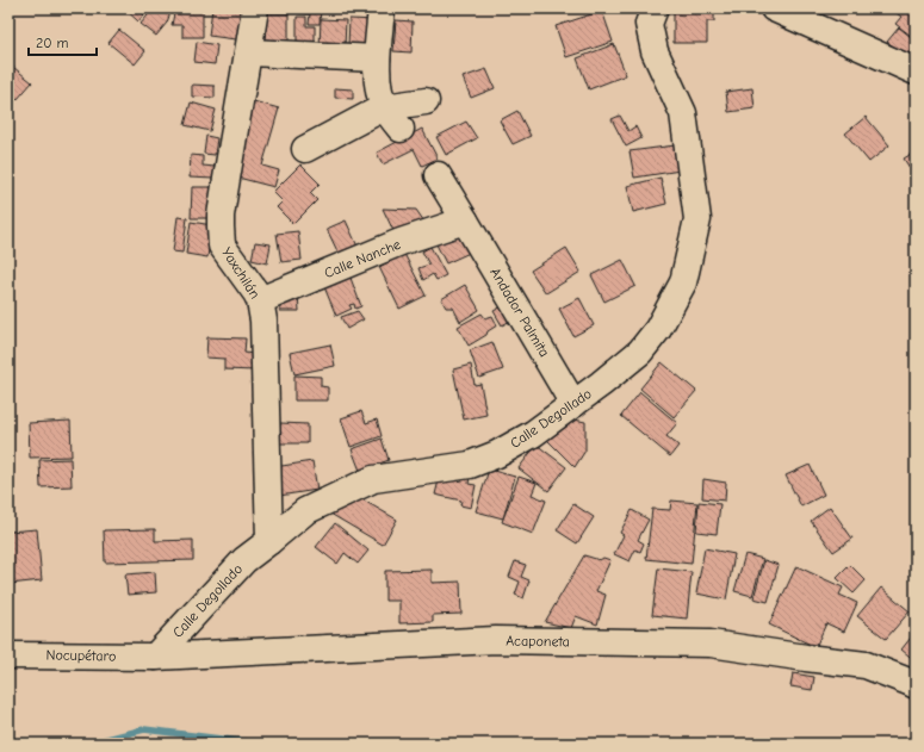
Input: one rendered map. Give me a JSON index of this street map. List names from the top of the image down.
{
  "streets": {
    "street": [
      "Calle Nanche",
      "Yaxchilán",
      "Andador Palmita",
      "Calle Degollado",
      "Acaponeta",
      "Nocupétaro"
    ]
  },
  "crossings": [
    ["Calle Nanche", "Yaxchilán"],
    ["Calle Nanche", "Andador Palmita"],
    ["Yaxchilán", "Calle Degollado"],
    ["Andador Palmita", "Calle Degollado"],
    ["Calle Degollado", "Acaponeta"],
    ["Calle Degollado", "Nocupétaro"],
    ["Acaponeta", "Nocupétaro"]
  ],
  "scale_bar": "20 m"
}
